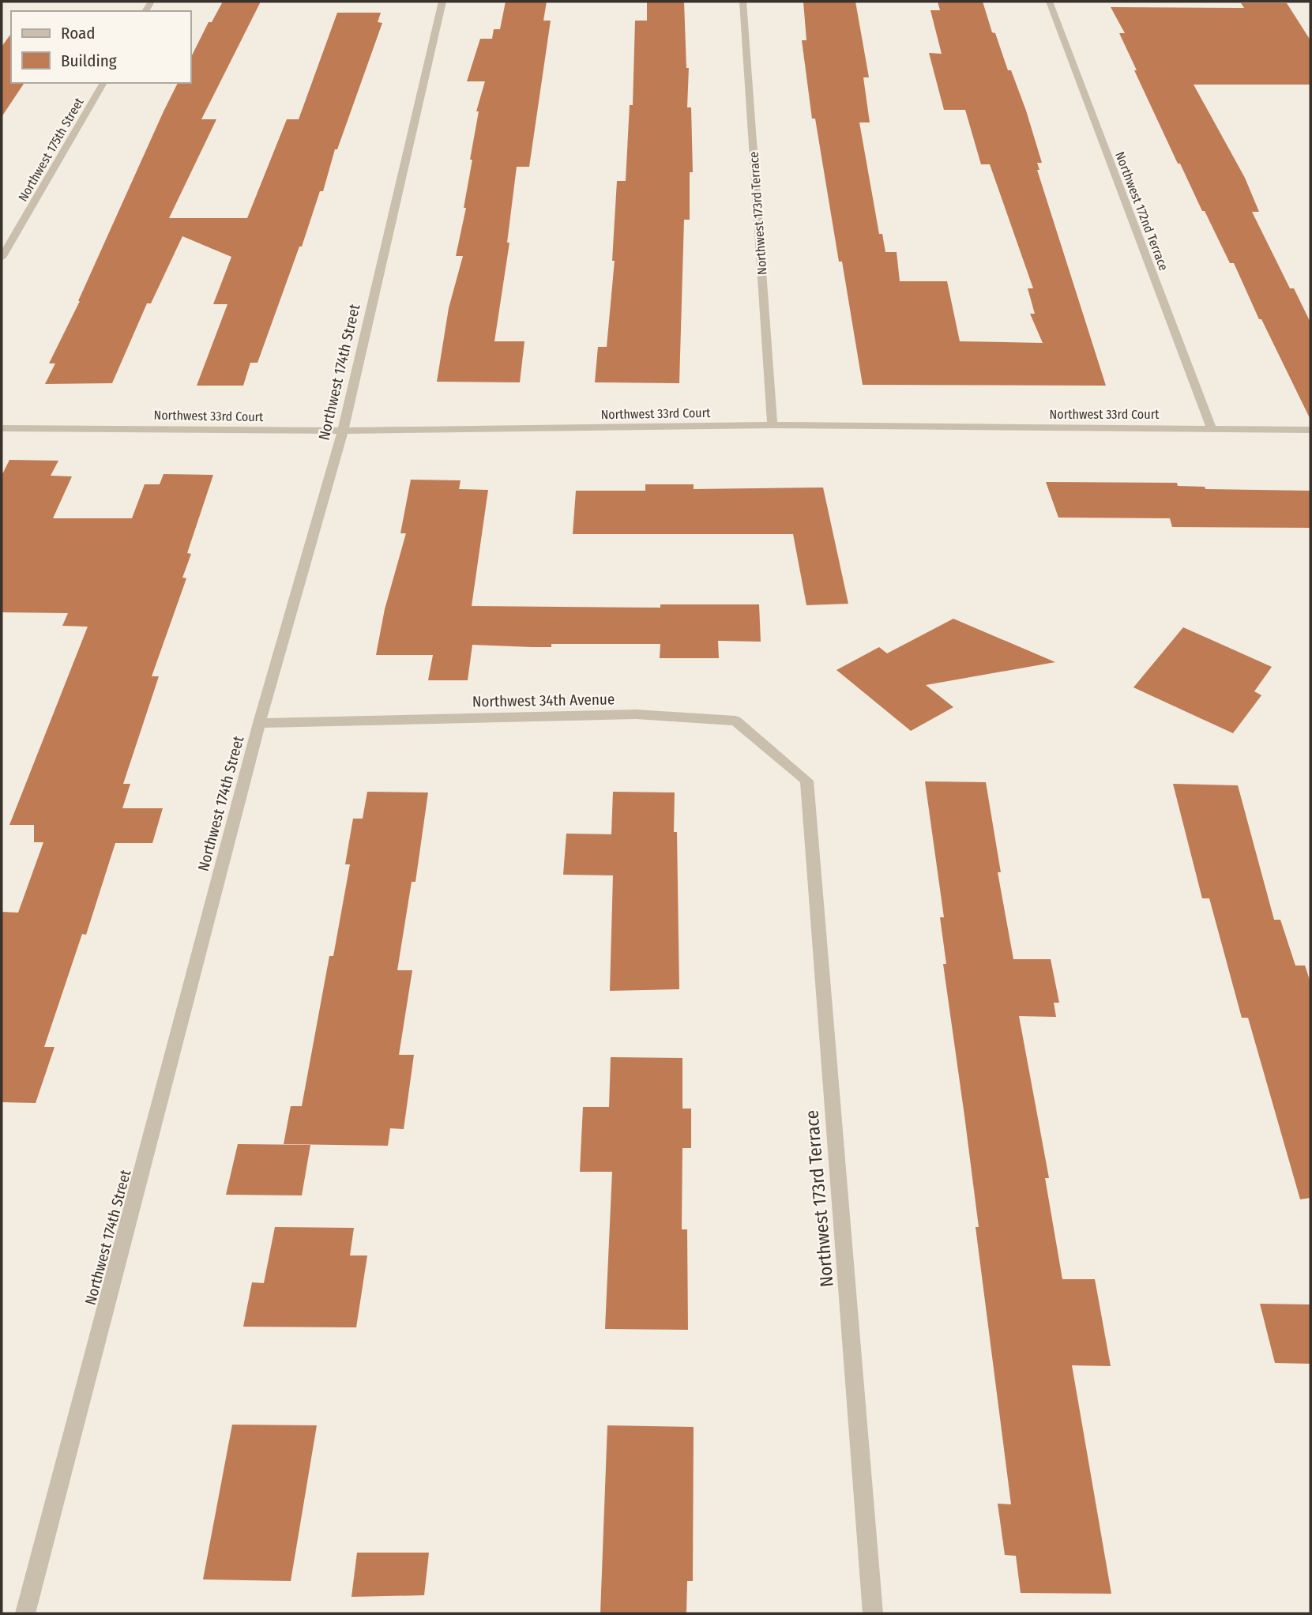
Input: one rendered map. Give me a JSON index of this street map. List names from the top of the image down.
{
  "streets": {
    "street": [
      "Northwest 175th Street",
      "Northwest 172nd Terrace",
      "Northwest 173rd Terrace",
      "Northwest 174th Street",
      "Northwest 33rd Court",
      "Northwest 34th Avenue"
    ]
  },
  "crossings": [
    ["Northwest 172nd Terrace", "Northwest 33rd Court"],
    ["Northwest 173rd Terrace", "Northwest 33rd Court"],
    ["Northwest 173rd Terrace", "Northwest 34th Avenue"],
    ["Northwest 174th Street", "Northwest 33rd Court"],
    ["Northwest 174th Street", "Northwest 34th Avenue"]
  ],
  "legend": ["Road", "Building"]
}
